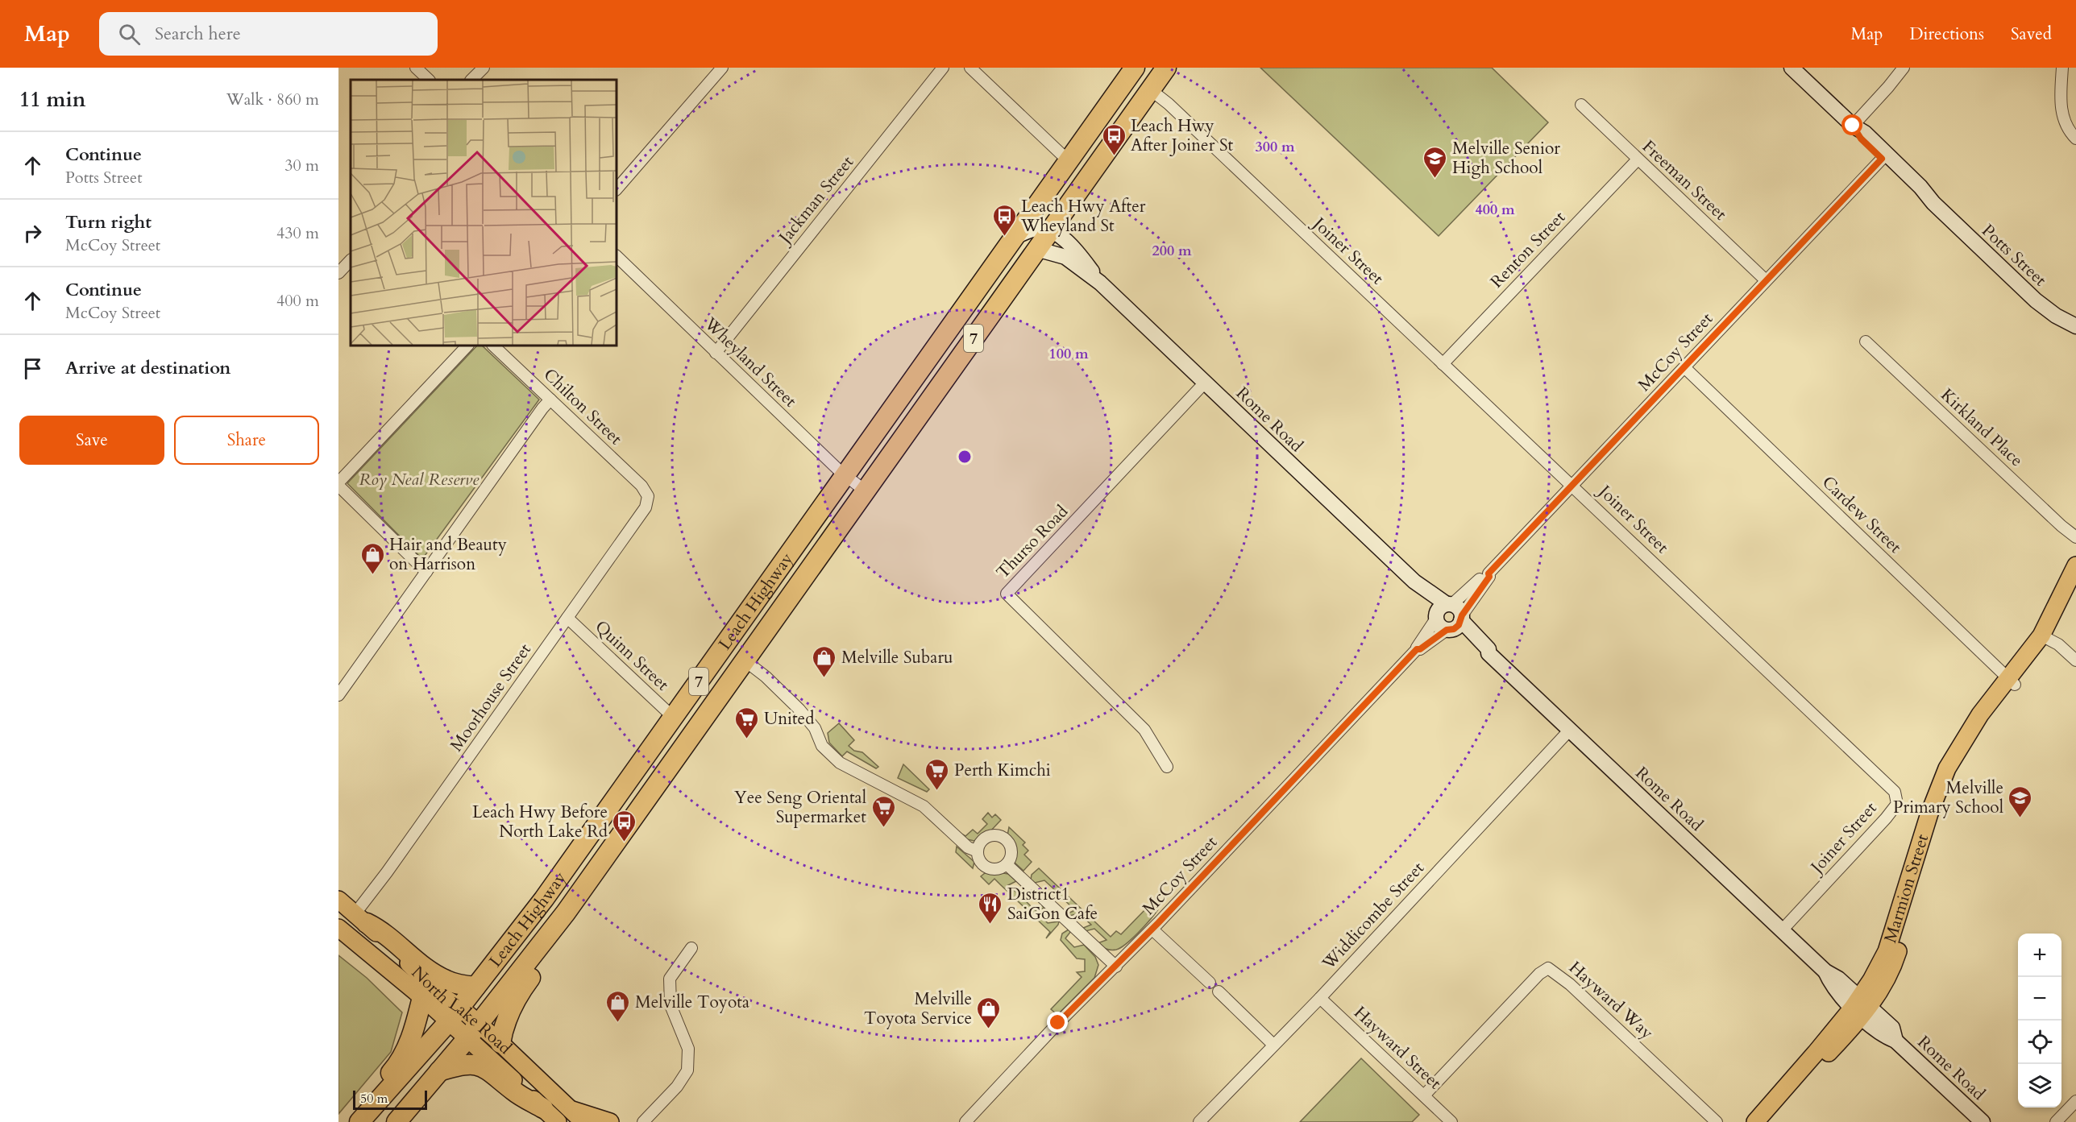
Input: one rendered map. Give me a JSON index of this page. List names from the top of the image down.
{
  "streets": {
    "highway": ["7", "Leach Highway"],
    "main road": ["Marmion Street", "North Lake Road"],
    "street": [
      "Freeman Street",
      "Jackman Street",
      "Renton Street",
      "Joiner Street",
      "Potts Street",
      "McCoy Street",
      "Wheyland Street",
      "Chilton Street",
      "Rome Road",
      "Kirkland Place",
      "Cardew Street",
      "Thurso Road",
      "Quinn Street",
      "Moorhouse Street",
      "Widdicombe Street",
      "Hayward Way",
      "Hayward Street"
    ]
  },
  "crossings": [
    ["Freeman Street", "Renton Street"],
    ["Freeman Street", "McCoy Street"],
    ["Jackman Street", "Wheyland Street"],
    ["Renton Street", "Joiner Street"],
    ["Joiner Street", "McCoy Street"],
    ["Joiner Street", "Rome Road"],
    ["Joiner Street", "Leach Highway"],
    ["Potts Street", "McCoy Street"],
    ["McCoy Street", "Rome Road"],
    ["McCoy Street", "Cardew Street"],
    ["Wheyland Street", "Leach Highway"],
    ["Chilton Street", "Moorhouse Street"],
    ["Rome Road", "Thurso Road"],
    ["Rome Road", "Leach Highway"],
    ["Rome Road", "Marmion Street"],
    ["Rome Road", "Widdicombe Street"],
    ["Cardew Street", "Marmion Street"],
    ["Leach Highway", "Quinn Street"],
    ["Leach Highway", "North Lake Road"],
    ["Quinn Street", "Moorhouse Street"],
    ["Moorhouse Street", "North Lake Road"],
    ["Widdicombe Street", "Hayward Street"],
    ["Hayward Way", "Hayward Street"]
  ],
  "parks": ["Roy Neal Reserve"],
  "places": {
    "bus stop": ["Leach Hwy After Joiner St", "Leach Hwy After Wheyland St", "Leach Hwy Before North Lake Rd"],
    "school or university": ["Melville Senior High School", "Melville Primary School"],
    "shop": [
      "Hair and Beauty on Harrison",
      "Melville Subaru",
      "Melville Toyota",
      "Melville Toyota Service"
    ],
    "supermarket": ["United", "Perth Kimchi", "Yee Seng Oriental Supermarket"],
    "restaurant": ["District1 SaiGon Cafe"]
  },
  "scale_bar": "50 m",
  "page": {
    "header": "Map",
    "search": "Search here",
    "nav": ["Map", "Directions", "Saved"],
    "heading": ["11 min", "Walk · 860 m"],
    "list": [
      ["Continue", "Potts Street", "30 m"],
      ["Turn right", "McCoy Street", "430 m"],
      ["Continue", "McCoy Street", "400 m"],
      "Arrive at destination"
    ],
    "buttons": ["Save", "Share"],
    "map_buttons": ["+", "−"],
    "scale": "50 m"
  },
  "rings": [
    "300 m",
    "400 m",
    "200 m",
    "100 m"
  ]
}
